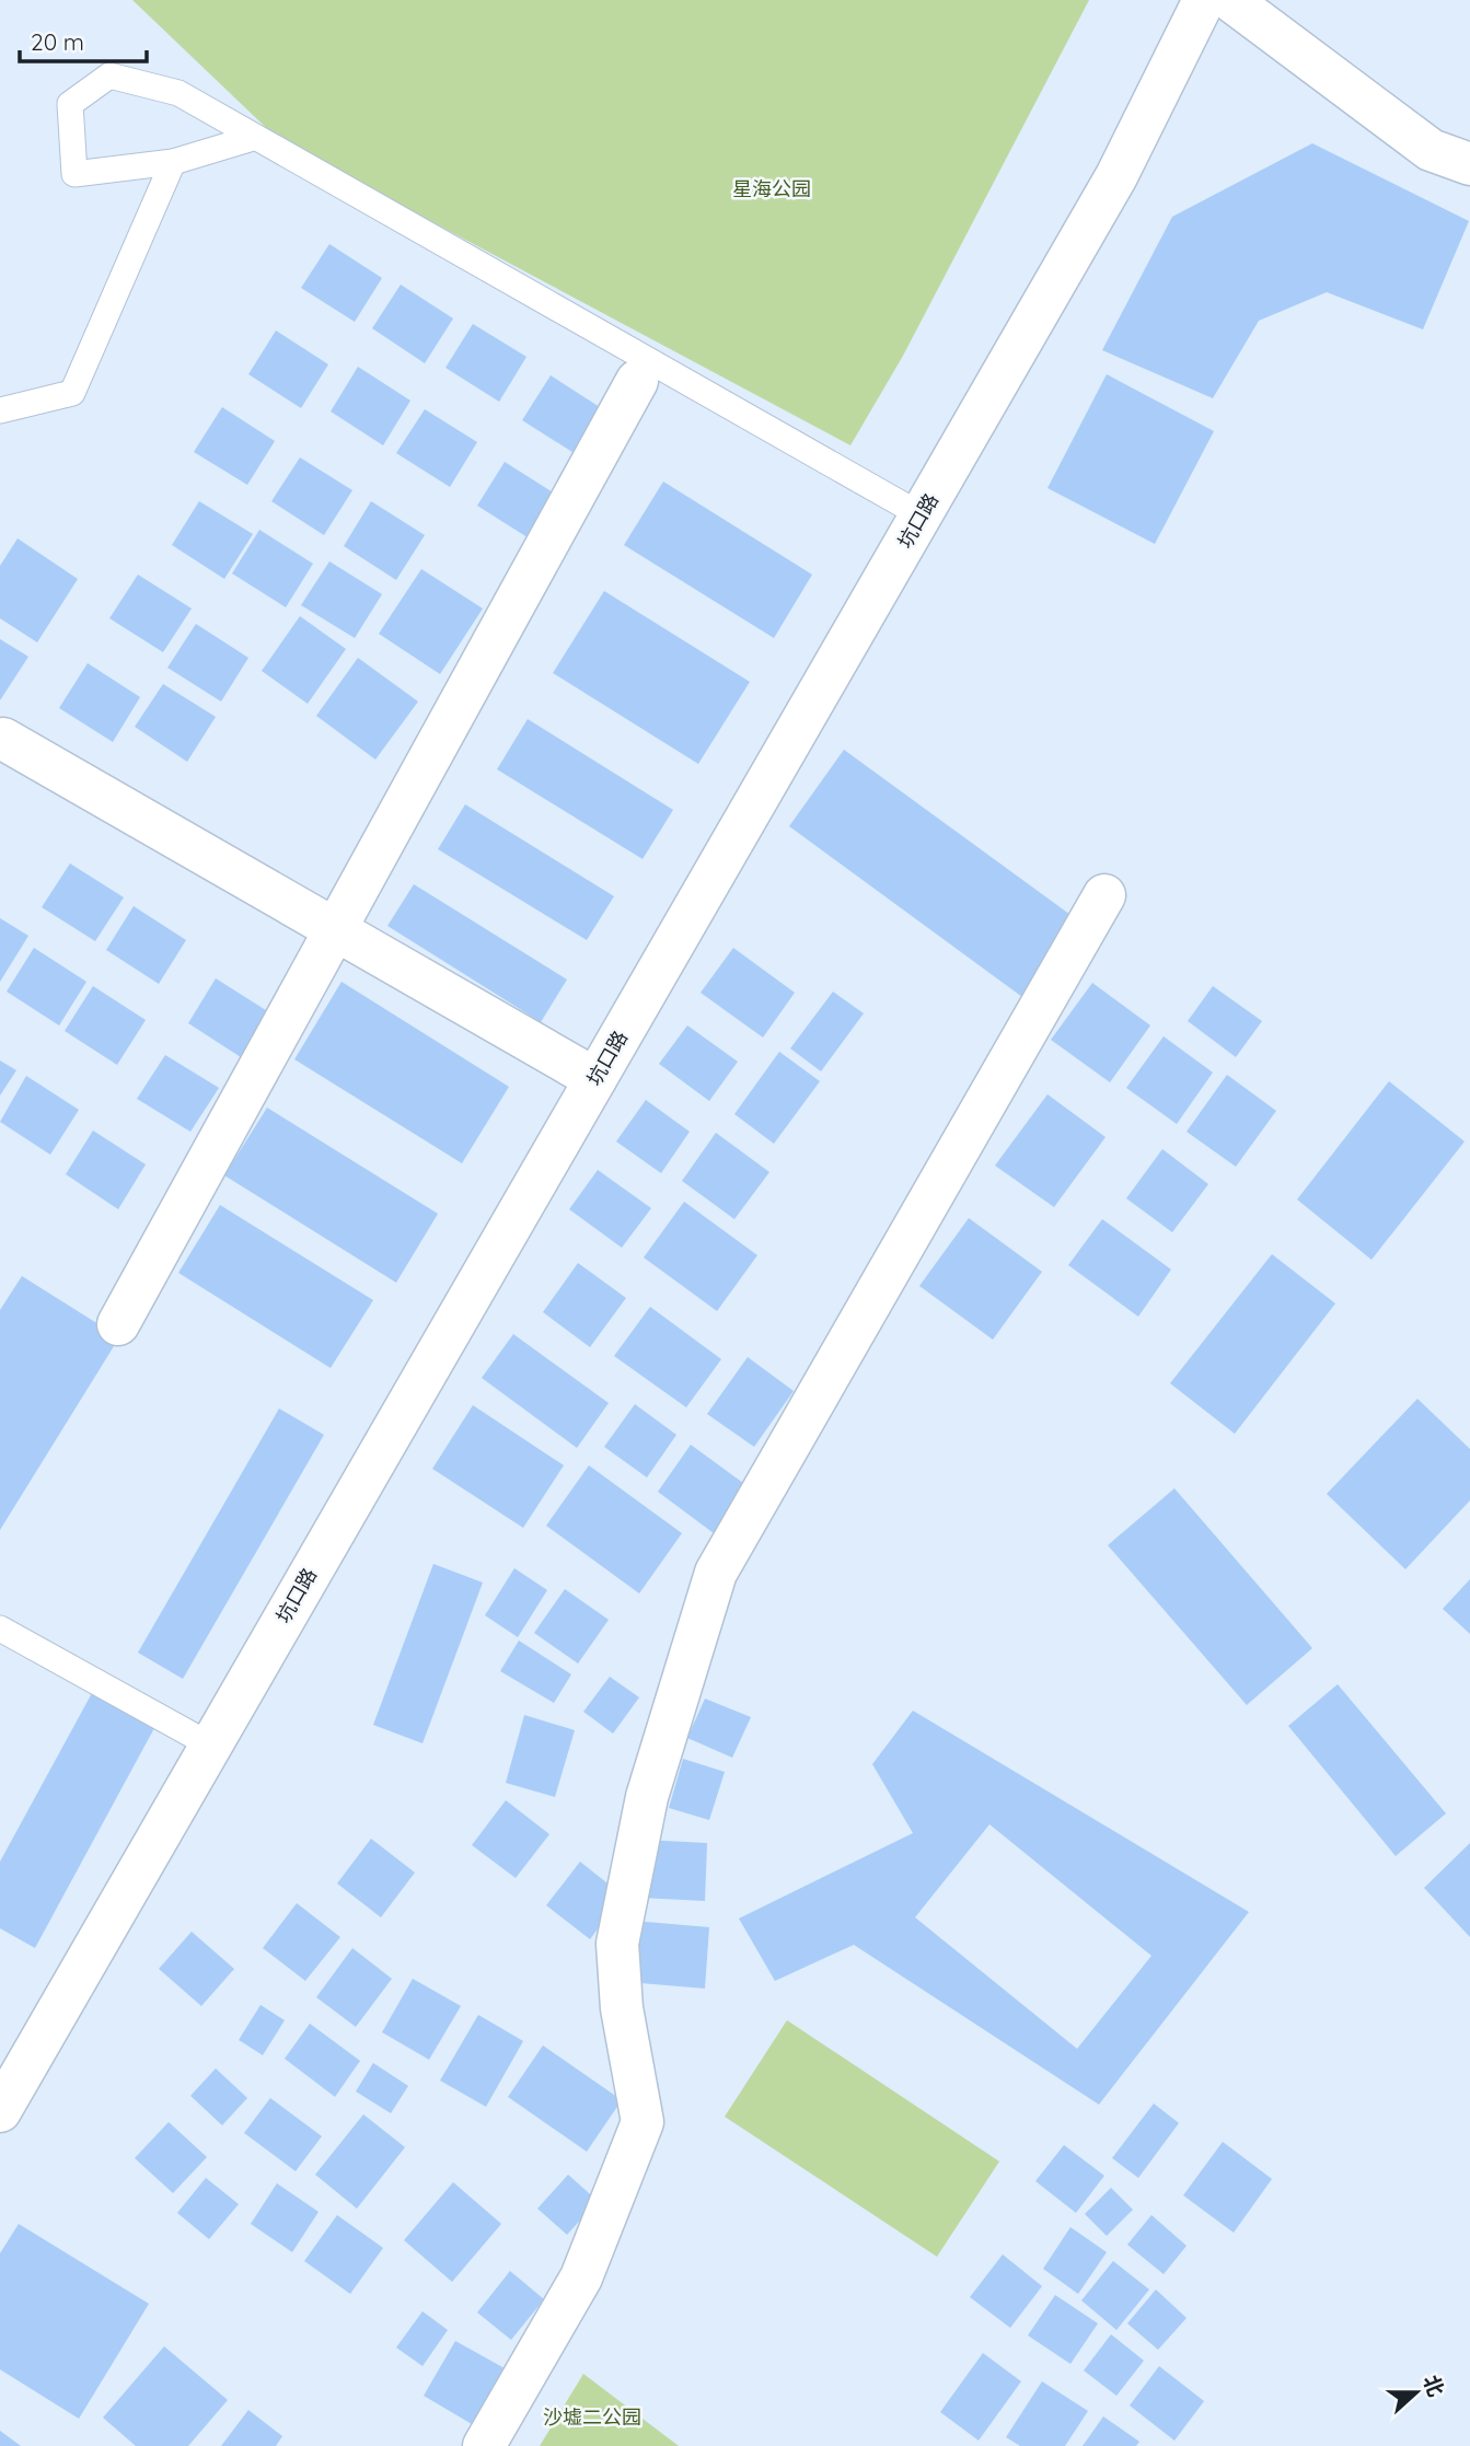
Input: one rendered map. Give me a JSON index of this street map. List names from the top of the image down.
{
  "streets": {
    "street": ["坑口路"]
  },
  "parks": ["星海公园", "沙墟二公园"],
  "scale_bar": "20 m",
  "north": "right"
}
